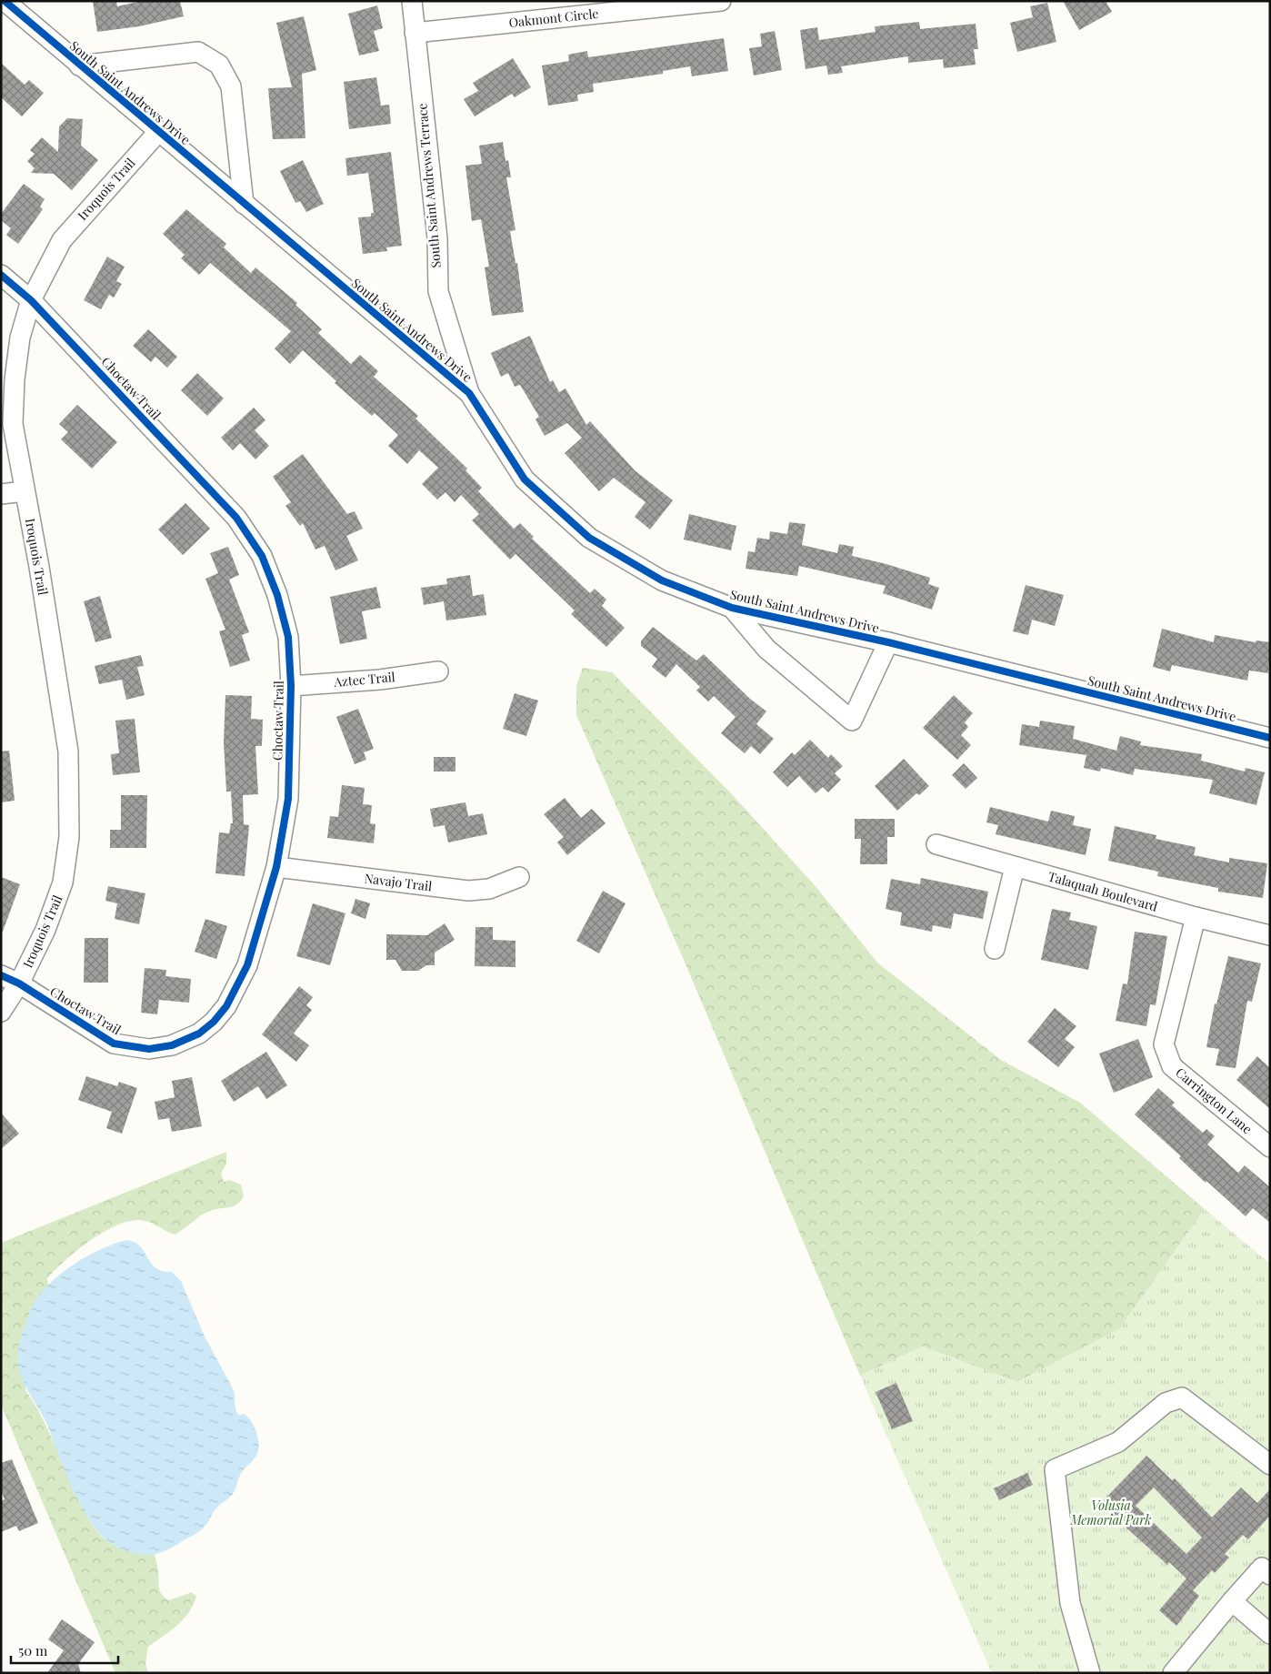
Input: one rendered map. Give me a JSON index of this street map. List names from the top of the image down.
{
  "streets": {
    "street": [
      "Oakmont Circle",
      "South Saint Andrews Drive",
      "South Saint Andrews Terrace",
      "Iroquois Trail",
      "Choctaw Trail",
      "Aztec Trail",
      "Navajo Trail",
      "Talaquah Boulevard",
      "Carrington Lane"
    ]
  },
  "crossings": [
    ["Oakmont Circle", "South Saint Andrews Terrace"],
    ["South Saint Andrews Drive", "South Saint Andrews Terrace"],
    ["South Saint Andrews Drive", "Iroquois Trail"],
    ["Iroquois Trail", "Choctaw Trail"],
    ["Choctaw Trail", "Aztec Trail"],
    ["Choctaw Trail", "Navajo Trail"],
    ["Talaquah Boulevard", "Carrington Lane"]
  ],
  "parks": ["Volusia Memorial Park"],
  "scale_bar": "50 m"
}
